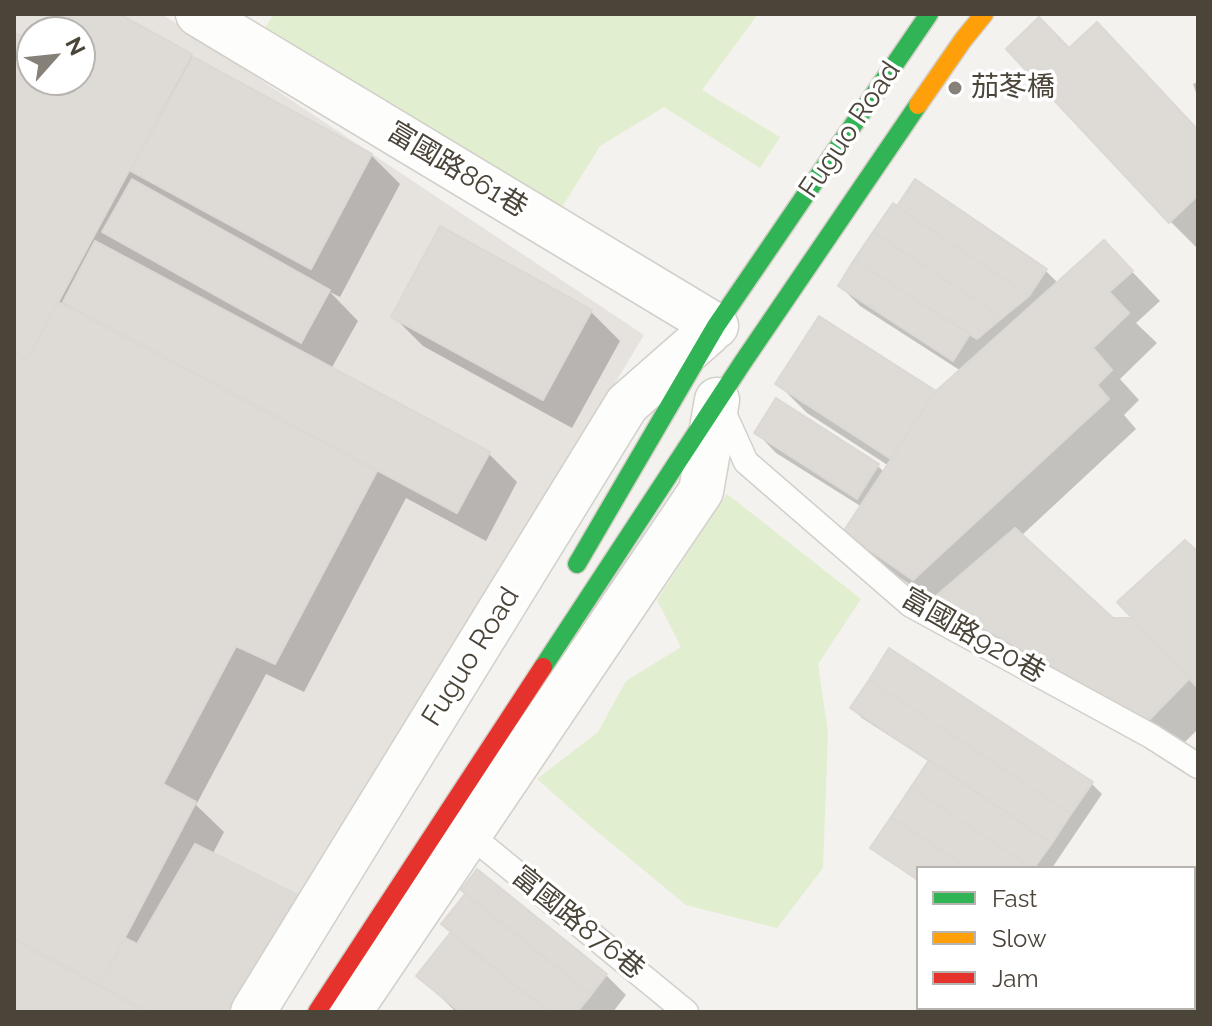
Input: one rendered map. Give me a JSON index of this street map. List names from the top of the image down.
{
  "streets": {
    "street": ["Fuguo Road", "富國路861巷"],
    "lane": ["富國路920巷", "富國路876巷"]
  },
  "crossings": [
    ["Fuguo Road", "富國路861巷"],
    ["Fuguo Road", "富國路920巷"],
    ["Fuguo Road", "富國路876巷"]
  ],
  "places": ["茄苳橋"],
  "legend": ["Fast", "Slow", "Jam"],
  "north": "top right"
}
